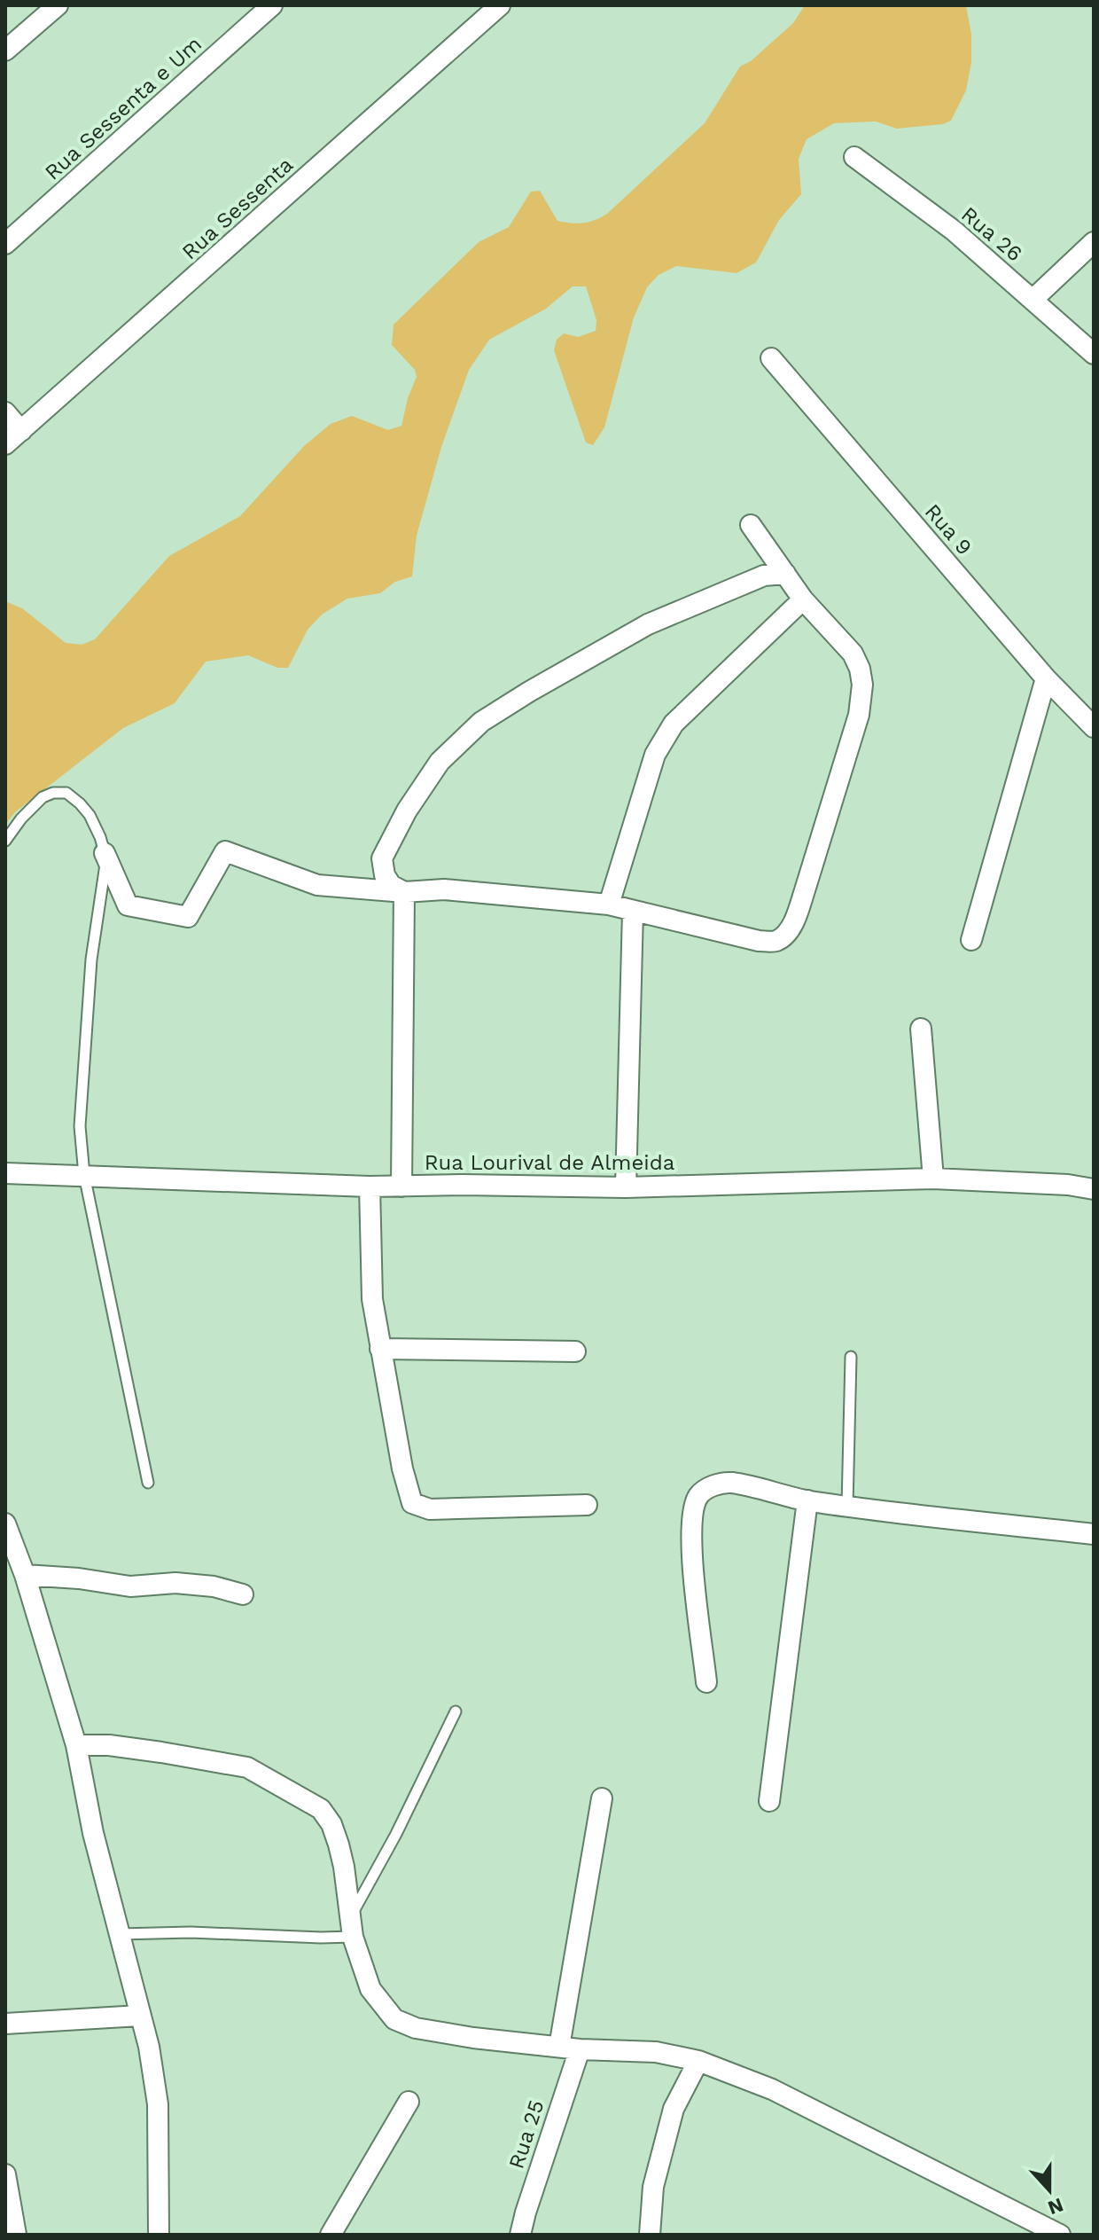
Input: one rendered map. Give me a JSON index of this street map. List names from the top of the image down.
{
  "streets": {
    "street": [
      "Rua Sessenta e Um",
      "Rua Sessenta",
      "Rua 26",
      "Rua 9",
      "Rua Lourival de Almeida",
      "Rua 25"
    ]
  },
  "north": "bottom"
}
